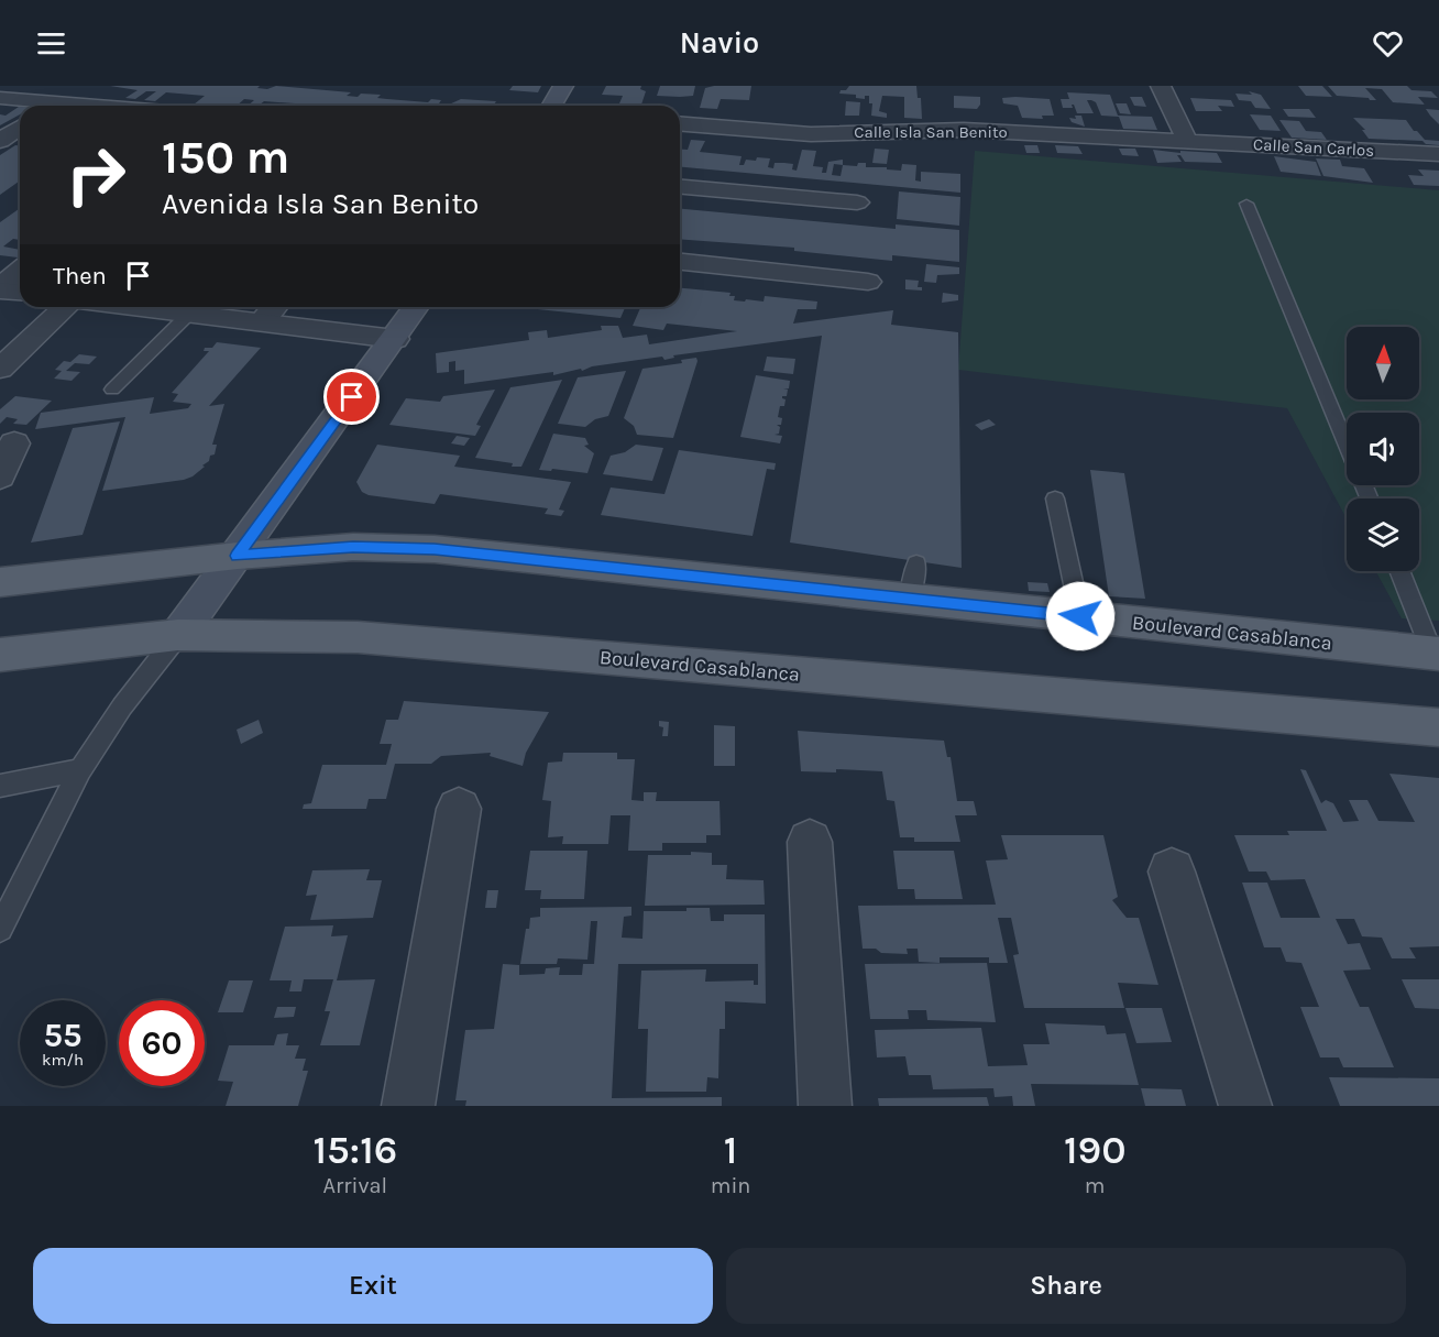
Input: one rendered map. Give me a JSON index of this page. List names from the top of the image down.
{
  "streets": {
    "main road": ["Boulevard Casablanca"],
    "street": ["Calle Isla San Benito", "Calle San Carlos"]
  },
  "crossings": [
    ["Calle Isla San Benito", "Calle San Carlos"]
  ],
  "north": "top",
  "page": {
    "header": "Navio",
    "turn": ["150 m", "Avenida Isla San Benito"],
    "then": "Then",
    "speed": "55 km/h",
    "limit": "60",
    "eta": [
      "15:16",
      "Arrival",
      "1",
      "min",
      "190",
      "m"
    ],
    "buttons": ["Exit", "Share"]
  }
}
